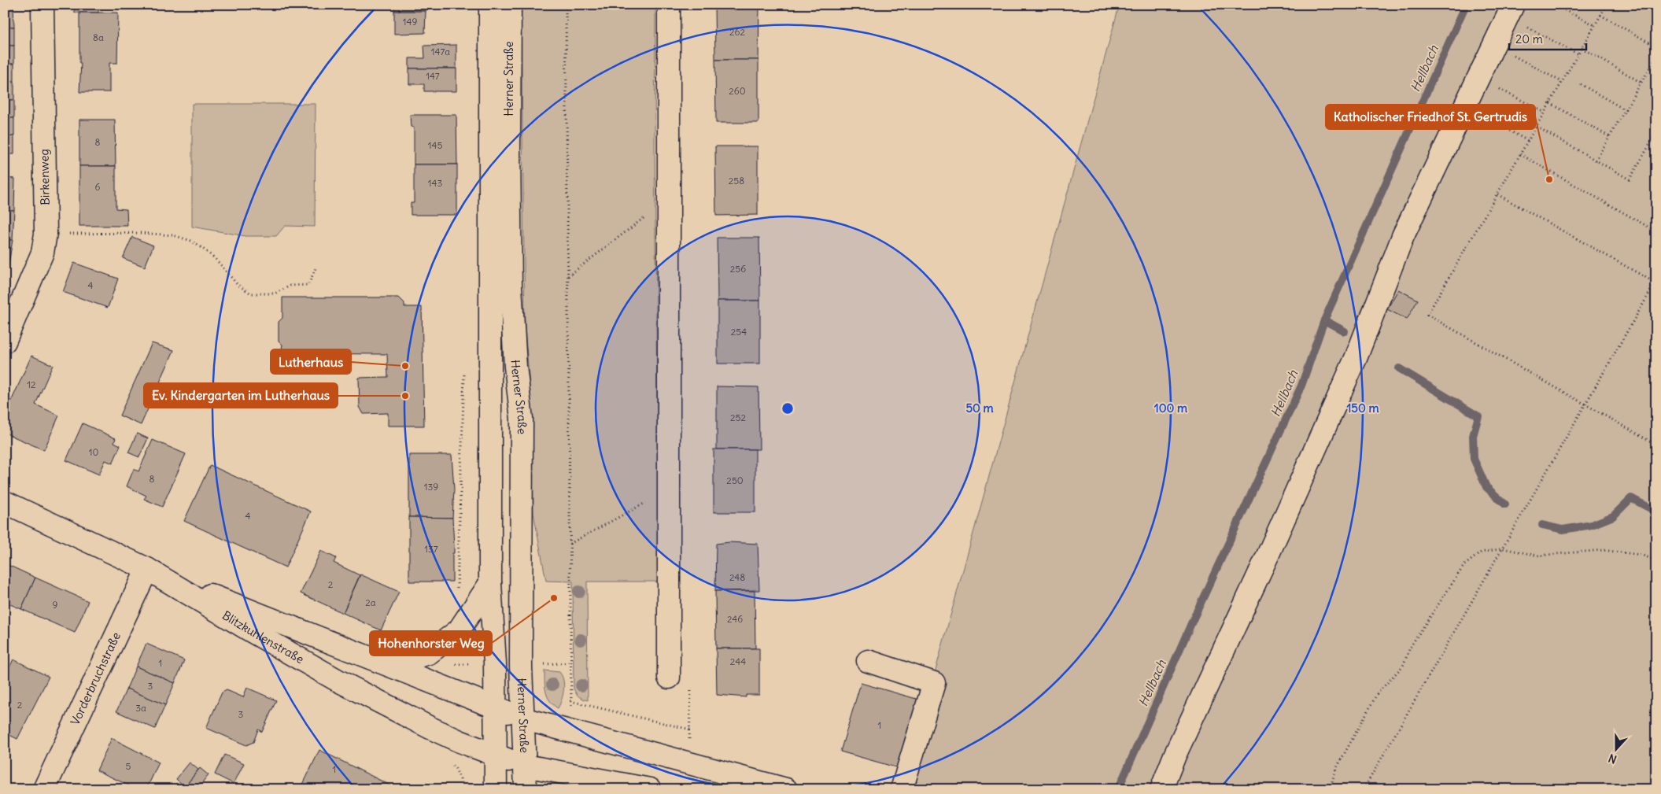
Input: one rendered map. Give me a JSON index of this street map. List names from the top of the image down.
{
  "streets": {
    "main road": [
      "Herner Straße",
      "Birkenweg",
      "Blitzkuhlenstraße",
      "Vorderbruchstraße"
    ]
  },
  "crossings": [
    ["Herner Straße", "Blitzkuhlenstraße"],
    ["Blitzkuhlenstraße", "Vorderbruchstraße"]
  ],
  "water": ["Hellbach"],
  "places": [
    "Katholischer Friedhof St. Gertrudis",
    "Lutherhaus",
    "Ev. Kindergarten im Lutherhaus",
    "Hohenhorster Weg"
  ],
  "house_numbers": [
    "149",
    "262",
    "8a",
    "147a",
    "147",
    "260",
    "8",
    "145",
    "258",
    "143",
    "6",
    "256",
    "4",
    "254",
    "12",
    "252",
    "10",
    "8",
    "250",
    "139",
    "4",
    "137",
    "248",
    "2",
    "2a",
    "9",
    "246",
    "244",
    "1",
    "3",
    "2",
    "3a",
    "3",
    "1",
    "5",
    "1"
  ],
  "scale_bar": "20 m",
  "north": "bottom",
  "rings": ["50 m", "100 m", "150 m"]
}
